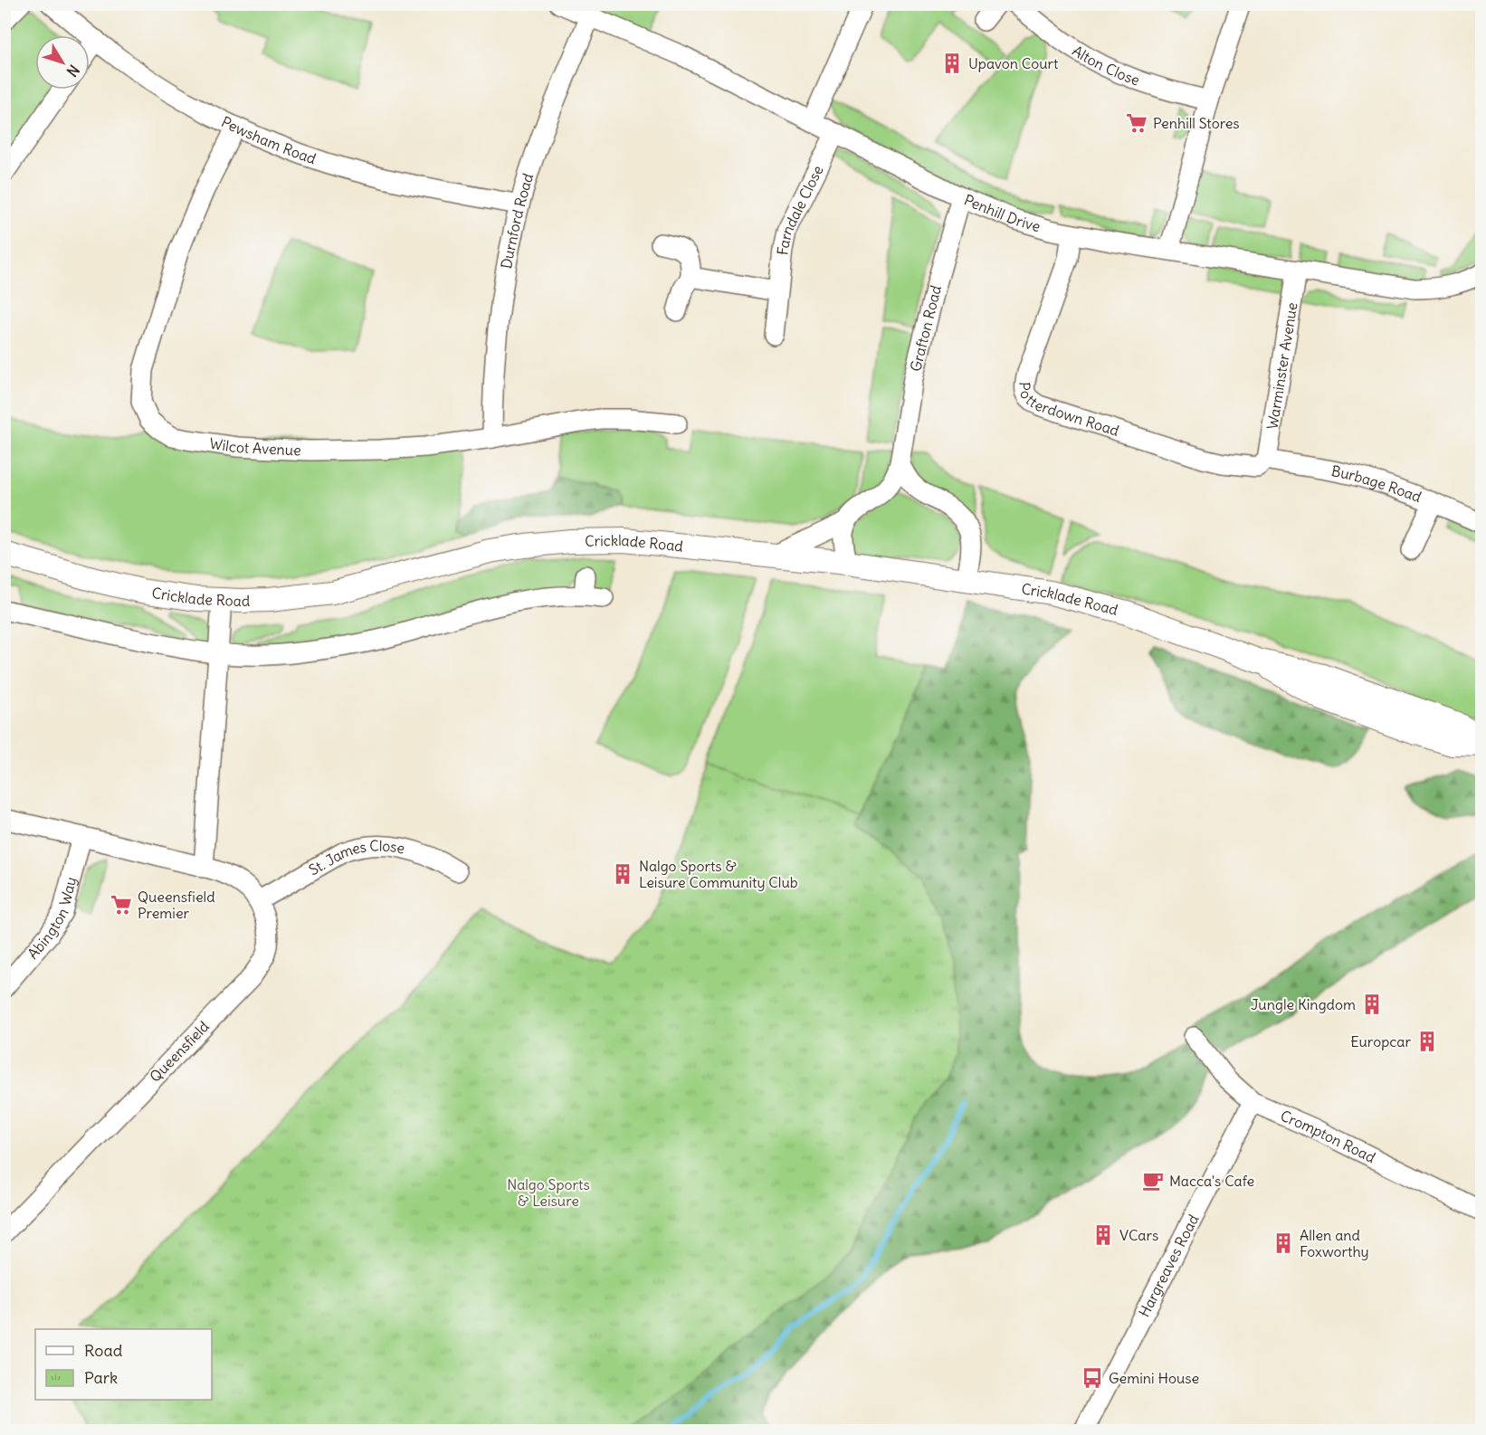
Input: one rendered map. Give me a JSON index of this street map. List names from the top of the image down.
{
  "streets": {
    "main road": ["Cricklade Road"],
    "street": [
      "Alton Close",
      "Pewsham Road",
      "Farndale Close",
      "Penhill Drive",
      "Durnford Road",
      "Grafton Road",
      "Warminster Avenue",
      "Potterdown Road",
      "Wilcot Avenue",
      "Burbage Road",
      "St. James Close",
      "Abington Way",
      "Queensfield",
      "Crompton Road",
      "Hargreaves Road"
    ]
  },
  "crossings": [
    ["Pewsham Road", "Durnford Road"],
    ["Pewsham Road", "Wilcot Avenue"],
    ["Farndale Close", "Penhill Drive"],
    ["Penhill Drive", "Durnford Road"],
    ["Penhill Drive", "Grafton Road"],
    ["Penhill Drive", "Warminster Avenue"],
    ["Penhill Drive", "Potterdown Road"],
    ["Durnford Road", "Wilcot Avenue"],
    ["Grafton Road", "Cricklade Road"],
    ["Warminster Avenue", "Potterdown Road"],
    ["Warminster Avenue", "Burbage Road"],
    ["Potterdown Road", "Burbage Road"],
    ["St. James Close", "Queensfield"],
    ["Abington Way", "Queensfield"],
    ["Crompton Road", "Hargreaves Road"]
  ],
  "parks": ["Nalgo Sports & Leisure"],
  "places": {
    "building": [
      "Upavon Court",
      "Nalgo Sports & Leisure Community Club",
      "Jungle Kingdom",
      "Europcar",
      "VCars",
      "Allen and Foxworthy"
    ],
    "supermarket": ["Penhill Stores", "Queensfield Premier"],
    "cafe": ["Macca's Cafe"],
    "bus stop": ["Gemini House"]
  },
  "legend": ["Road", "Park"],
  "north": "bottom right"
}
